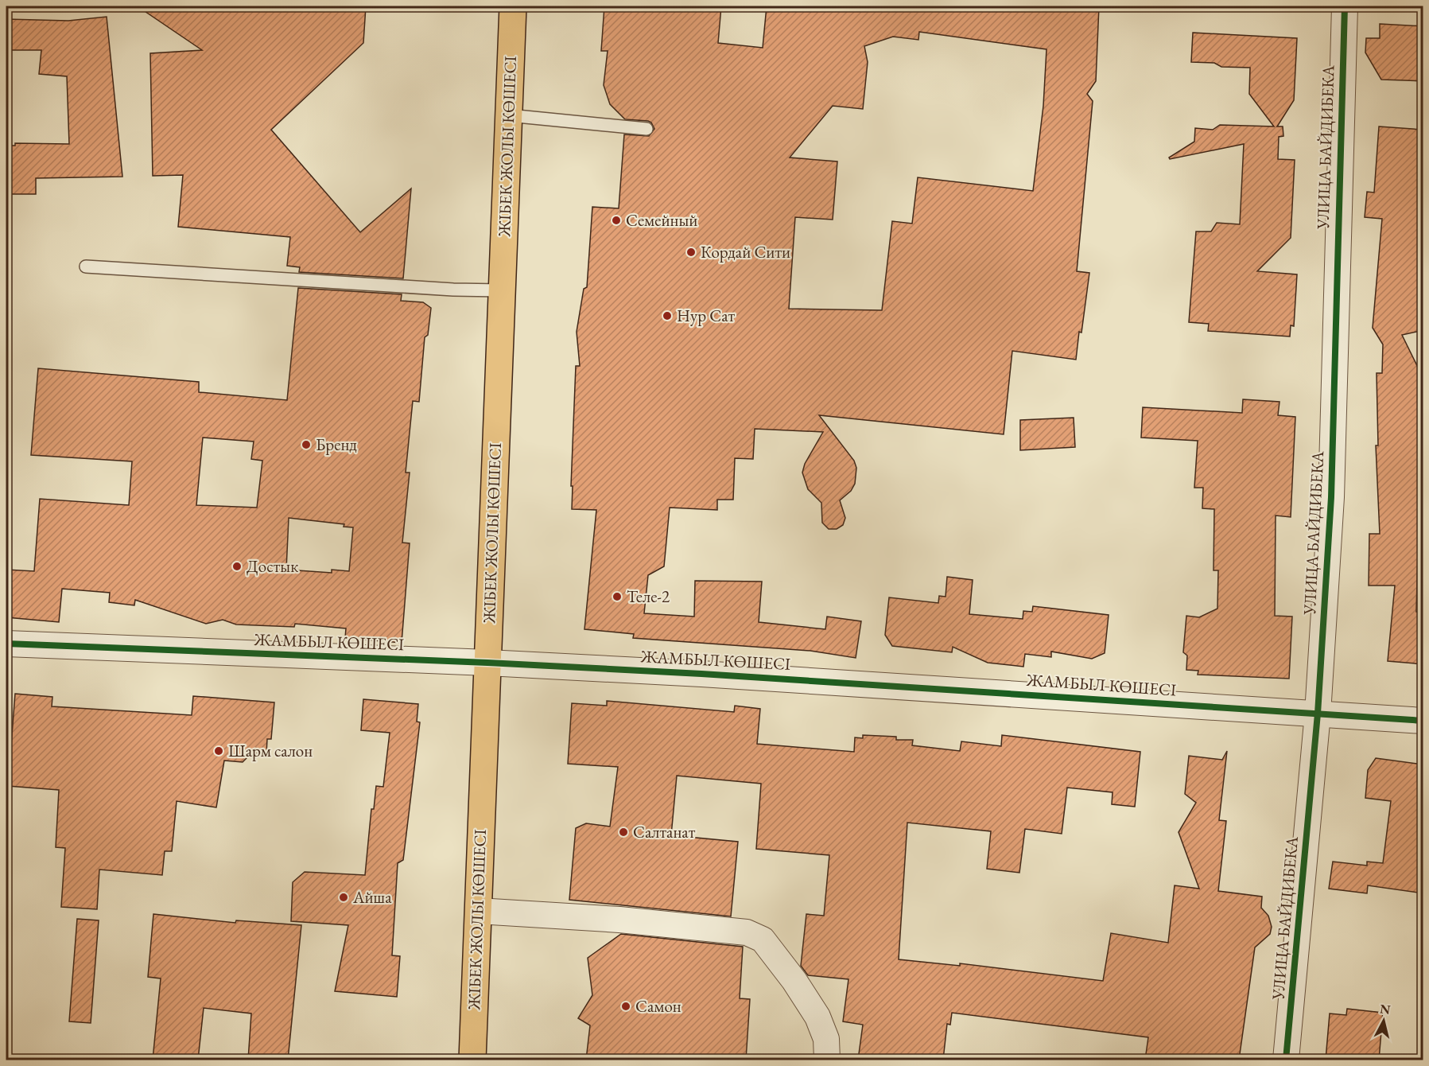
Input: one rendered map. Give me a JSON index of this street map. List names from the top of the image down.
{
  "streets": {
    "highway": ["ЖІБЕК ЖОЛЫ КӨШЕСІ"],
    "street": ["УЛИЦА БАЙДИБЕКА", "ЖАМБЫЛ КӨШЕСІ"]
  },
  "crossings": [
    ["ЖІБЕК ЖОЛЫ КӨШЕСІ", "ЖАМБЫЛ КӨШЕСІ"],
    ["УЛИЦА БАЙДИБЕКА", "ЖАМБЫЛ КӨШЕСІ"]
  ],
  "places": [
    "Семейный",
    "Кордай Сити",
    "Нур Сат",
    "Бренд",
    "Достык",
    "Теле-2",
    "Шарм салон",
    "Салтанат",
    "Айша",
    "Самон"
  ],
  "north": "top"
}
